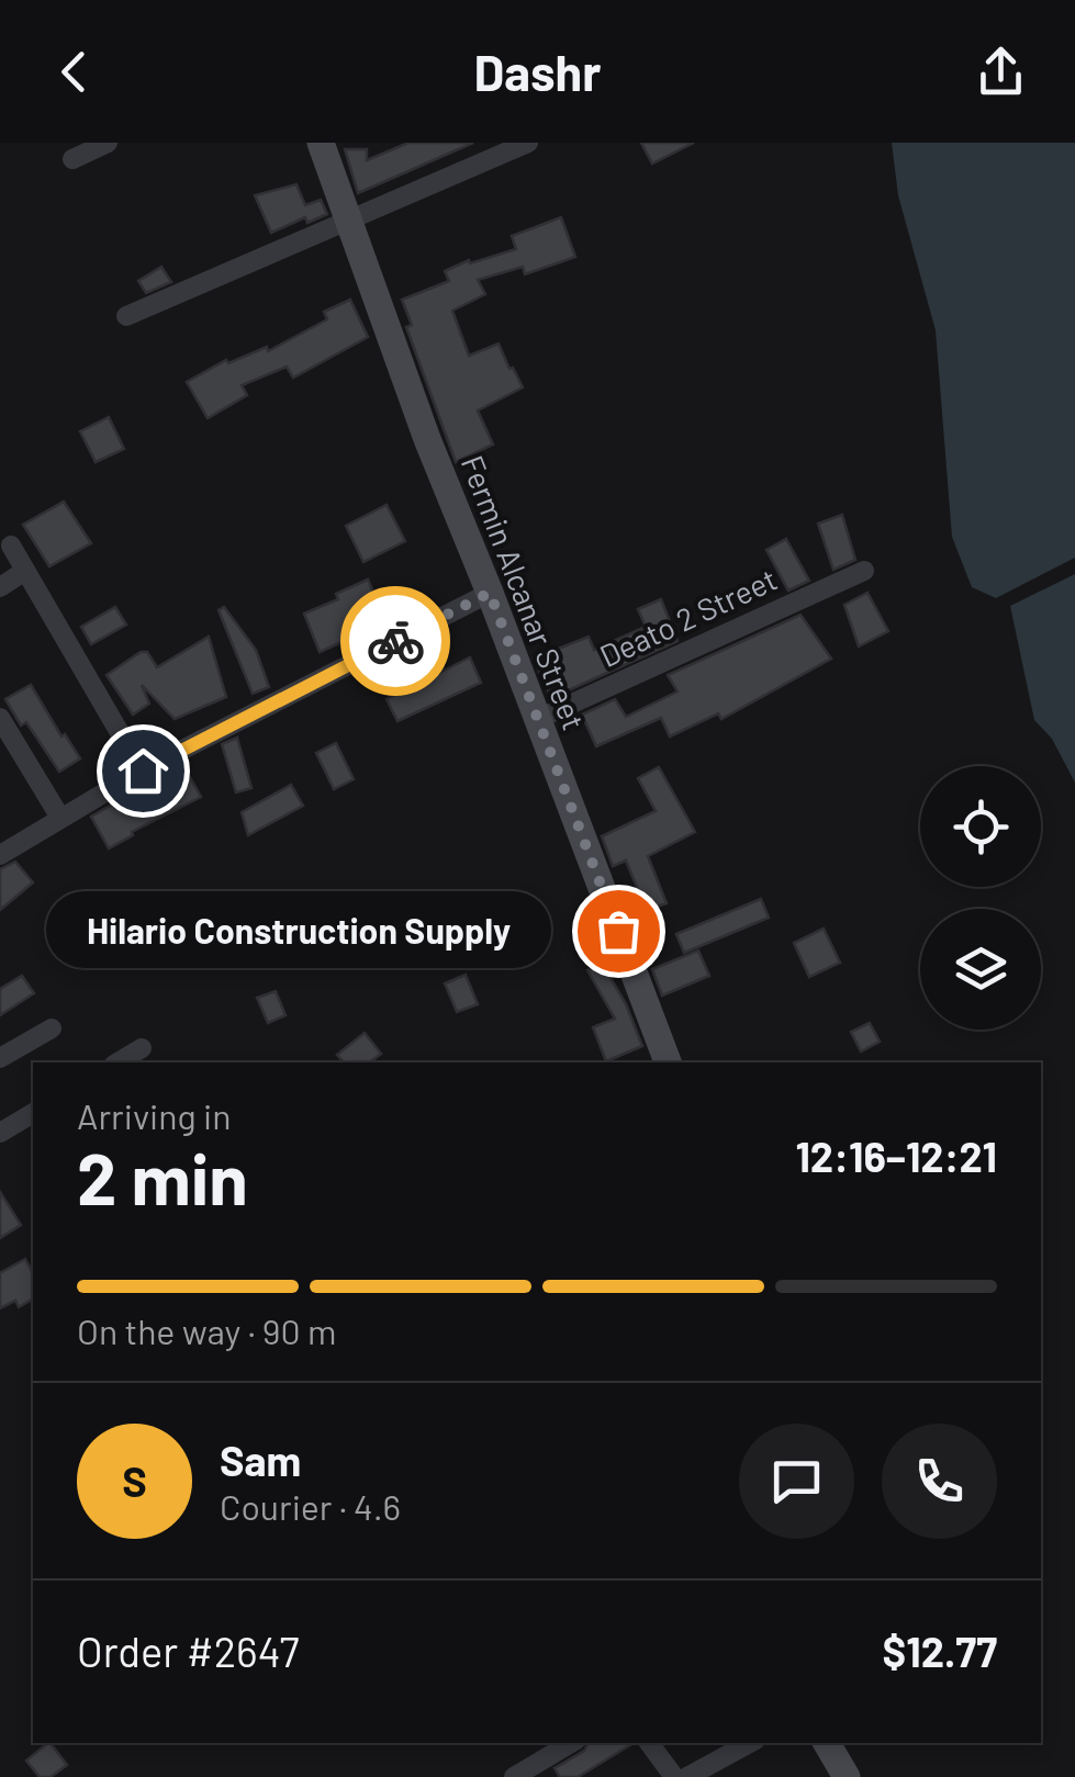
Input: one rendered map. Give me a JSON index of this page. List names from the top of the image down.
{
  "streets": {
    "main road": ["Fermin Alcanar Street"],
    "street": ["Deato 2 Street"]
  },
  "crossings": [
    ["Fermin Alcanar Street", "Deato 2 Street"]
  ],
  "places": ["Hilario Construction Supply"],
  "page": {
    "header": "Dashr",
    "bubble": "Hilario Construction Supply",
    "heading": ["2 min", "Arriving in", "12:16–12:21"],
    "panel": [
      "Sam",
      "Courier · 4.6",
      "Order #2647",
      "$12.77"
    ],
    "bar": "On the way · 90 m",
    "round": "S"
  }
}
